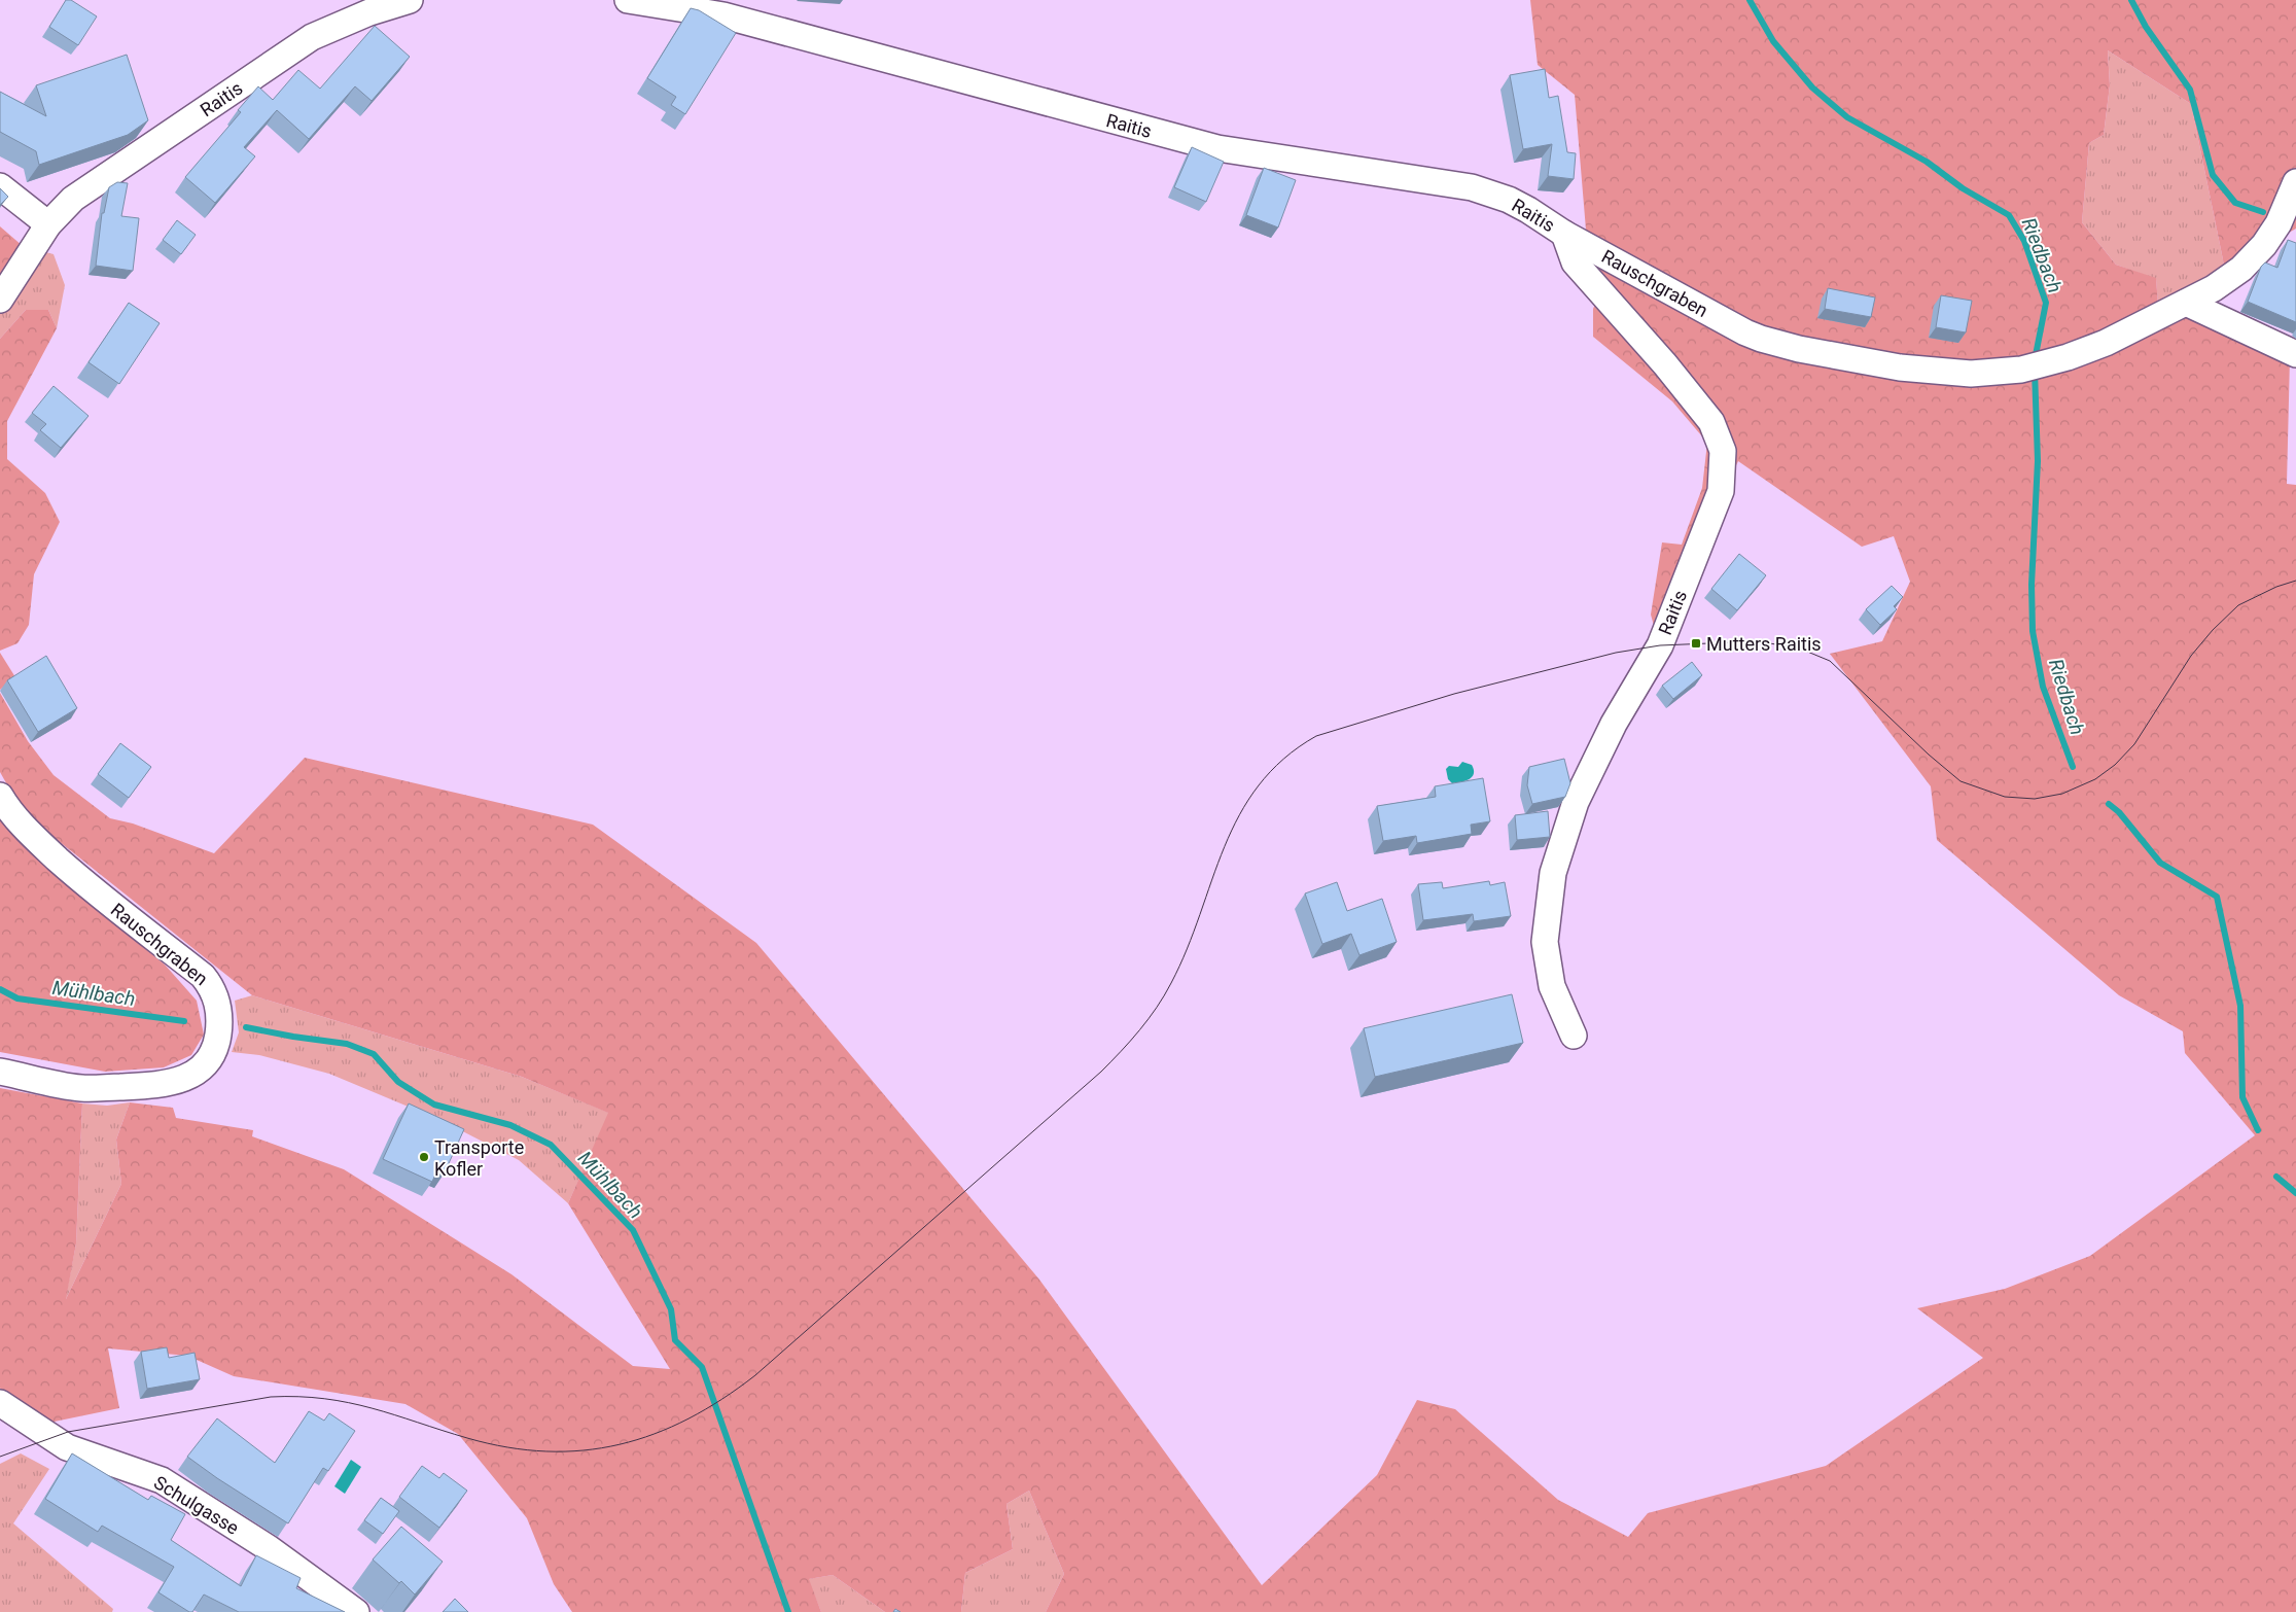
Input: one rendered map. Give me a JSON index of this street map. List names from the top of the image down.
{
  "streets": {
    "street": ["Raitis", "Rauschgraben", "Schulgasse"]
  },
  "crossings": [
    ["Raitis", "Rauschgraben"]
  ],
  "water": ["Riedbach", "Mühlbach"],
  "places": {
    "transit": ["Mutters Raitis"],
    "other": ["Transporte Kofler"]
  }
}
